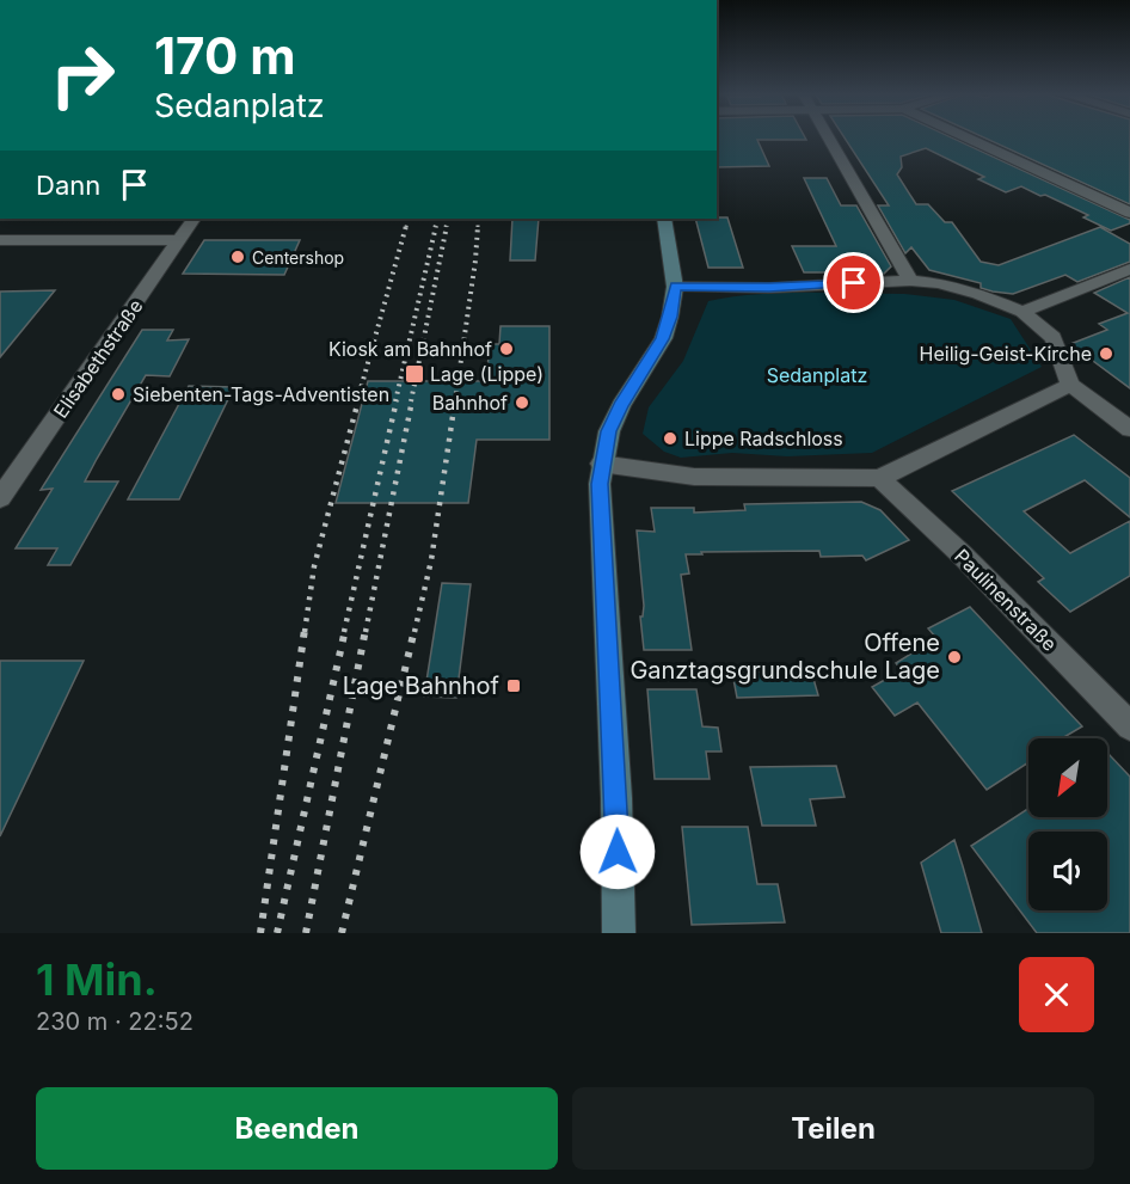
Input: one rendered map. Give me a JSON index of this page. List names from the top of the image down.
{
  "streets": {
    "street": ["Elisabethstraße", "Paulinenstraße"]
  },
  "parks": ["Sedanplatz"],
  "places": {
    "other": [
      "Centershop",
      "Kiosk am Bahnhof",
      "Heilig-Geist-Kirche",
      "Siebenten-Tags-Adventisten",
      "Bahnhof",
      "Lippe Radschloss",
      "Offene Ganztagsgrundschule Lage"
    ],
    "transit": ["Lage (Lippe)", "Lage Bahnhof"]
  },
  "north": "bottom left",
  "page": {
    "turn": ["170 m", "Sedanplatz"],
    "then": "Dann",
    "heading": ["1 Min.", "230 m · 22:52"],
    "buttons": ["Beenden", "Teilen"]
  }
}
